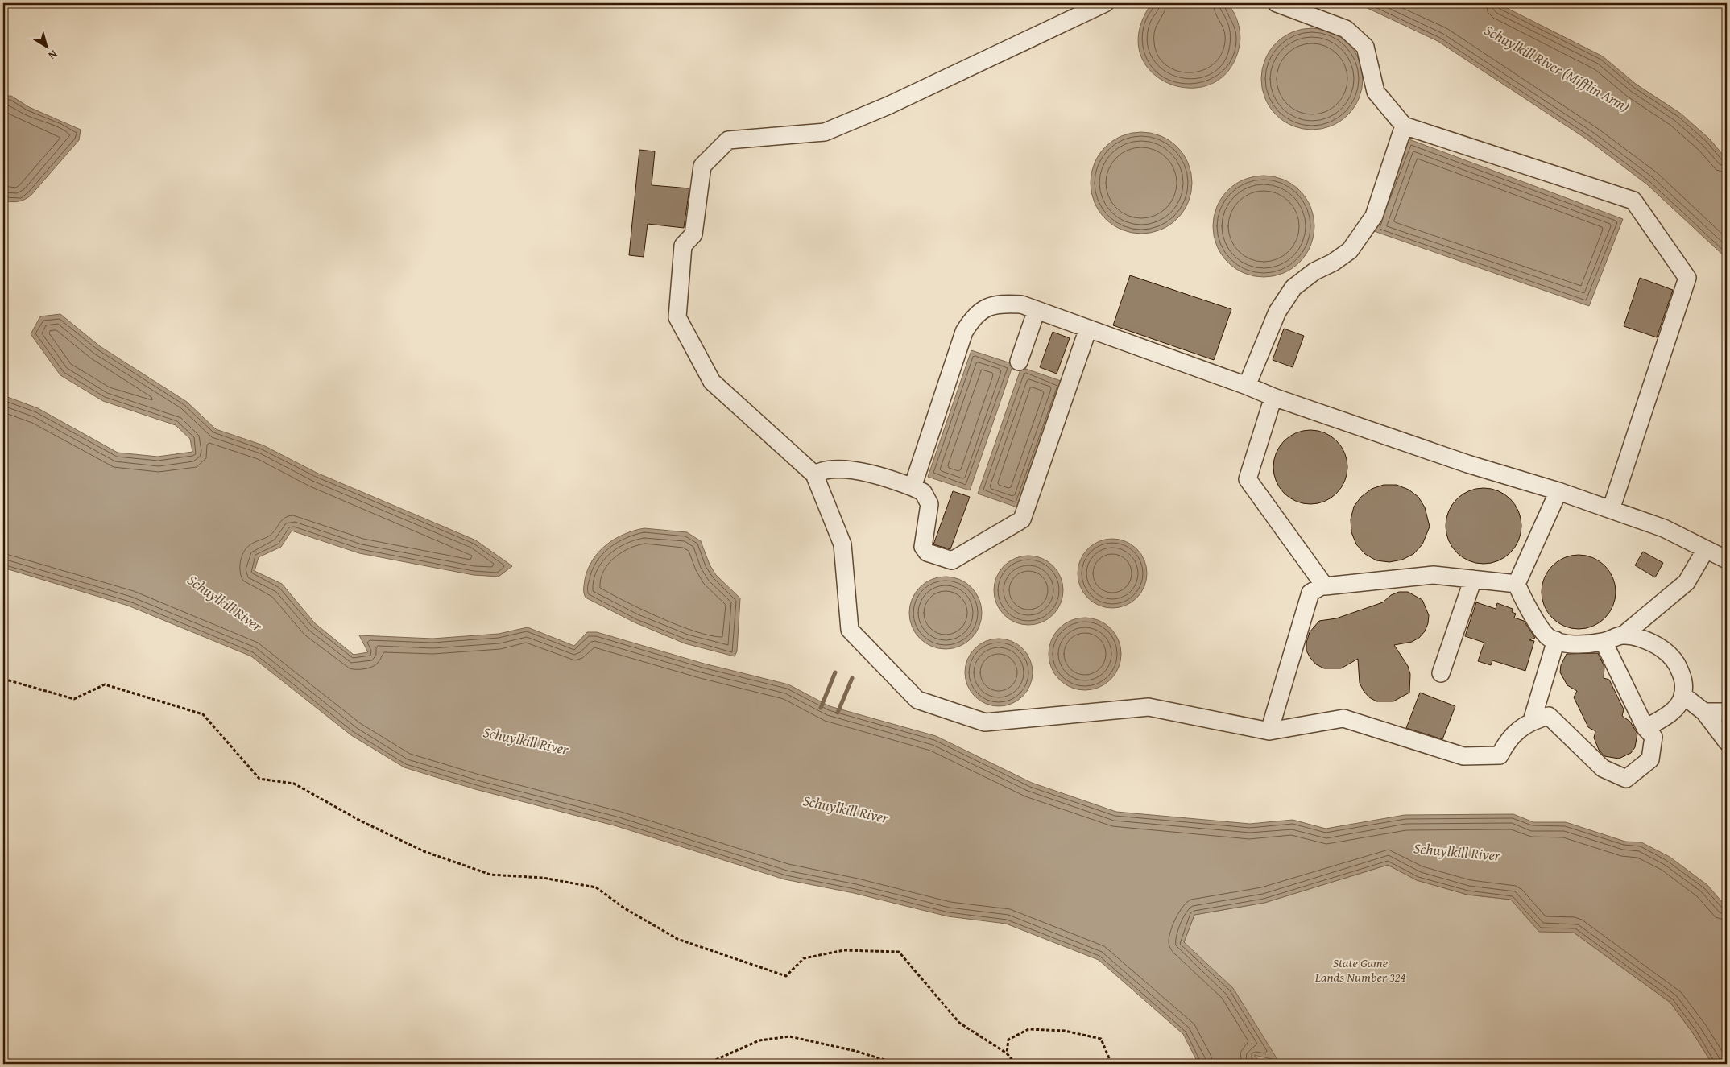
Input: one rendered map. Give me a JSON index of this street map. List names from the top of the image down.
{
  "water": ["Schuylkill River (Mifflin Arm)", "Schuylkill River"],
  "parks": ["State Game Lands Number 324"],
  "north": "bottom right"
}
